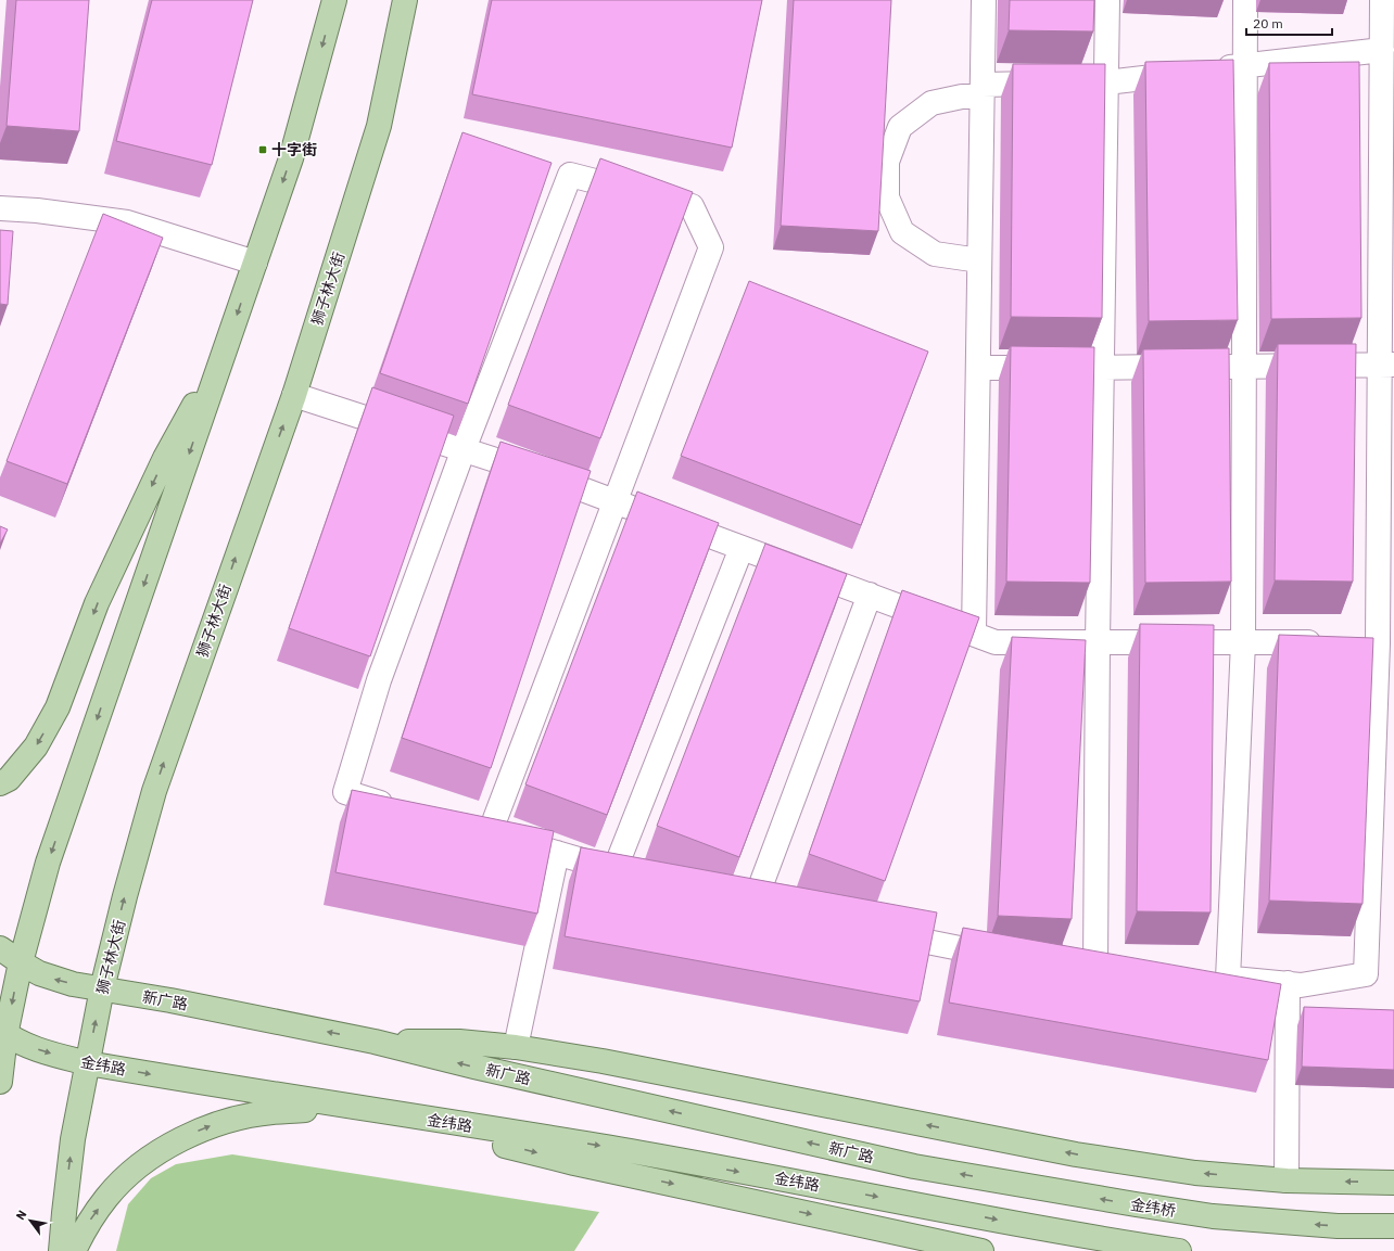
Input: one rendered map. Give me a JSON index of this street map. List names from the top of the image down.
{
  "streets": {
    "main road": [
      "狮子林大街",
      "新广路",
      "金纬路",
      "金纬桥"
    ]
  },
  "crossings": [
    ["狮子林大街", "新广路"],
    ["狮子林大街", "金纬路"],
    ["新广路", "金纬桥"]
  ],
  "places": {
    "transit": ["十字街"]
  },
  "scale_bar": "20 m",
  "north": "top left"
}
